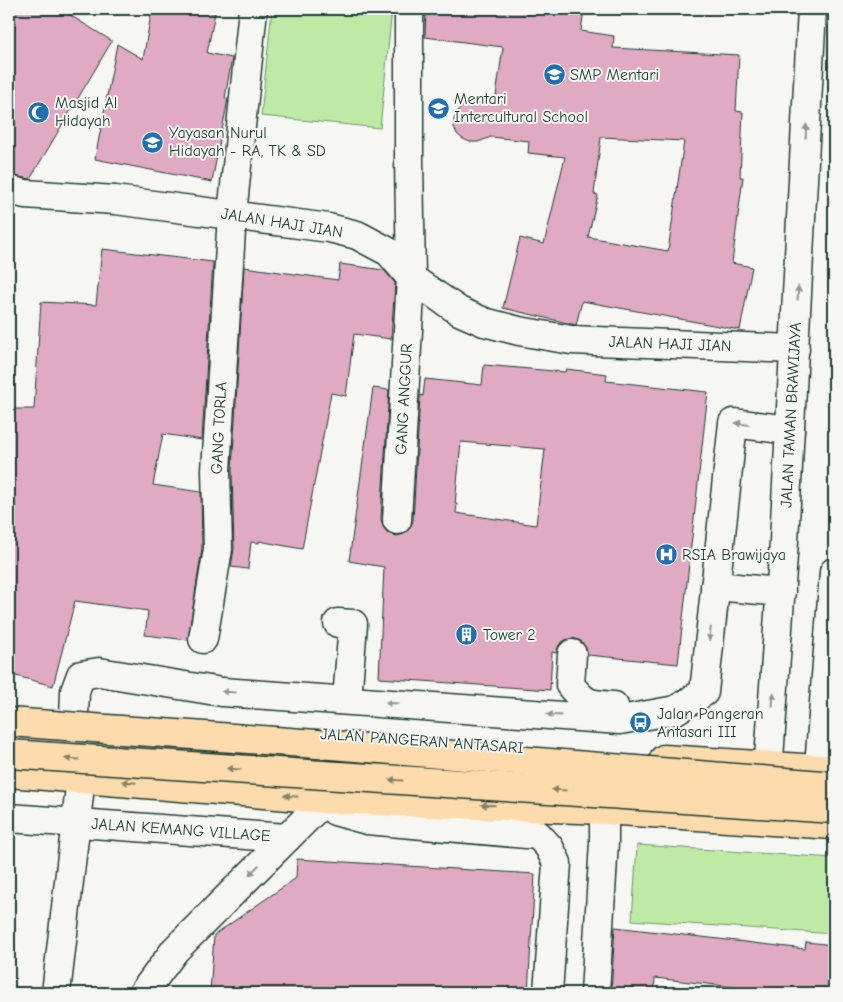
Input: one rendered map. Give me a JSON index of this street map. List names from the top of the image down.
{
  "streets": {
    "main road": ["JALAN PANGERAN ANTASARI"],
    "street": [
      "JALAN HAJI JIAN",
      "GANG ANGGUR",
      "JALAN TAMAN BRAWIJAYA",
      "GANG TORLA",
      "JALAN KEMANG VILLAGE"
    ]
  },
  "crossings": [
    ["JALAN HAJI JIAN", "GANG ANGGUR"],
    ["JALAN HAJI JIAN", "JALAN TAMAN BRAWIJAYA"],
    ["JALAN HAJI JIAN", "GANG TORLA"],
    ["JALAN TAMAN BRAWIJAYA", "JALAN PANGERAN ANTASARI"]
  ],
  "places": {
    "school or university": ["SMP Mentari", "Mentari Intercultural School", "Yayasan Nurul Hidayah - RA, TK & SD"],
    "mosque": ["Masjid Al Hidayah"],
    "hospital": ["RSIA Brawijaya"],
    "building": ["Tower 2"],
    "bus stop": ["Jalan Pangeran Antasari III"]
  }
}
